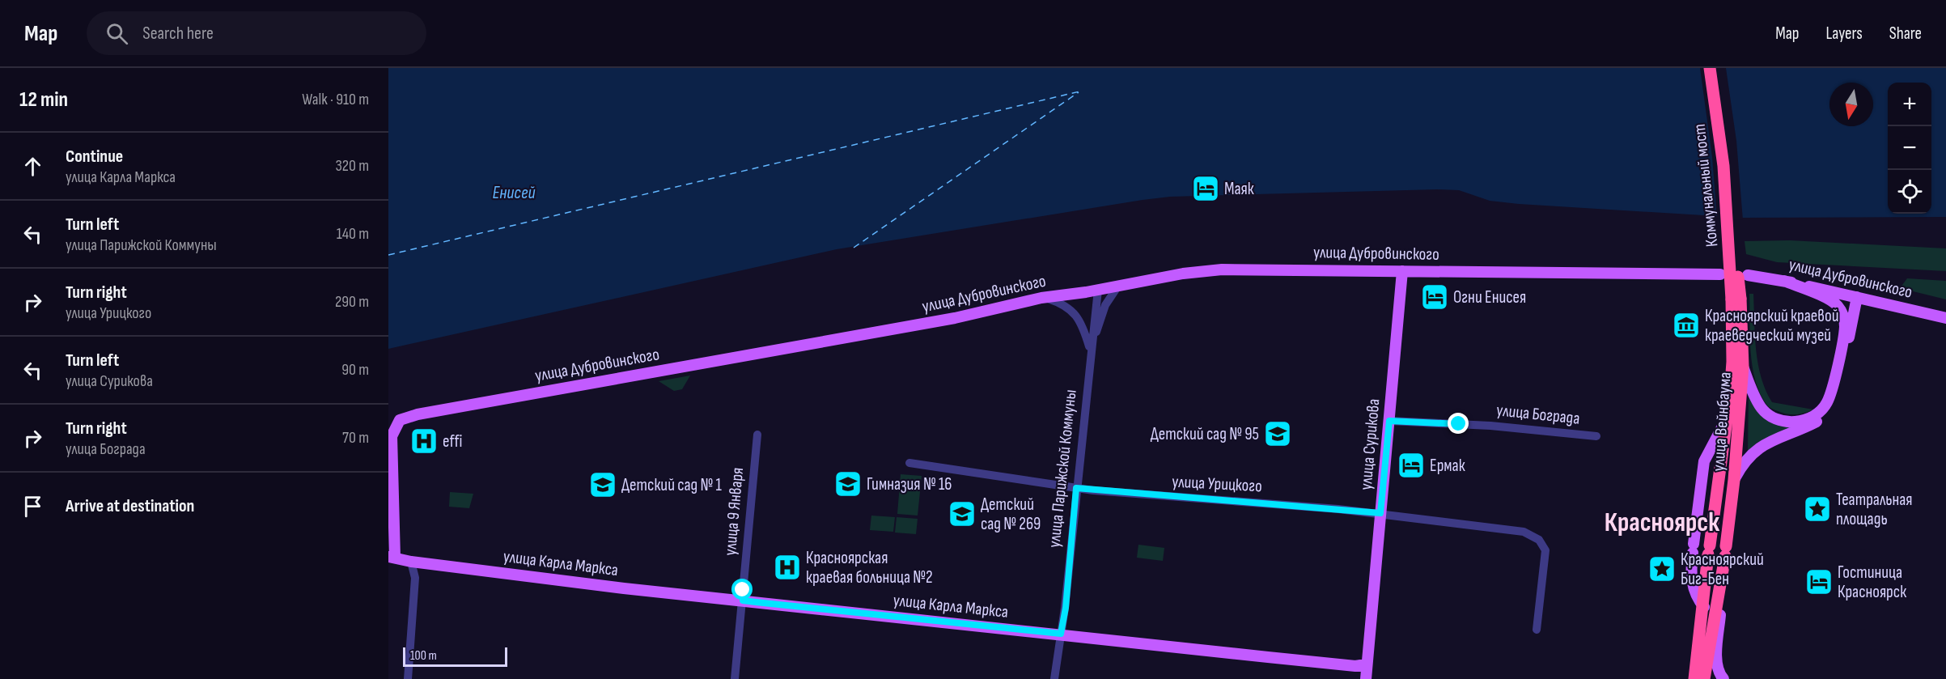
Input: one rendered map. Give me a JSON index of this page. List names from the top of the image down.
{
  "streets": {
    "highway": ["Коммунальный мост", "улица Вейнбаума"],
    "main road": ["улица Дубровинского", "улица Сурикова", "улица Карла Маркса"],
    "street": [
      "улица Бограда",
      "улица Парижской Коммуны",
      "улица Урицкого",
      "улица 9 Января"
    ]
  },
  "crossings": [
    ["Коммунальный мост", "улица Вейнбаума"],
    ["улица Дубровинского", "улица Сурикова"],
    ["улица Дубровинского", "улица Парижской Коммуны"],
    ["улица Дубровинского", "улица Карла Маркса"],
    ["улица Бограда", "улица Сурикова"],
    ["улица Сурикова", "улица Урицкого"],
    ["улица Сурикова", "улица Карла Маркса"],
    ["улица Парижской Коммуны", "улица Урицкого"],
    ["улица Парижской Коммуны", "улица Карла Маркса"],
    ["улица 9 Января", "улица Карла Маркса"]
  ],
  "districts": ["Красноярск"],
  "water": ["Енисей"],
  "places": {
    "hotel": [
      "Маяк",
      "Огни Енисея",
      "Ермак",
      "Гостиница Красноярск"
    ],
    "museum": ["Красноярский краевой краеведческий музей"],
    "school or university": [
      "Детский сад № 95",
      "Гимназия № 16",
      "Детский сад № 1",
      "Детский сад № 269"
    ],
    "hospital": ["effi", "Красноярская краевая больница №2"],
    "place": ["Театральная площадь", "Красноярский Биг-Бен"]
  },
  "scale_bar": "100 m",
  "north": "bottom",
  "page": {
    "header": "Map",
    "search": "Search here",
    "nav": ["Map", "Layers", "Share"],
    "heading": ["12 min", "Walk · 910 m"],
    "map_buttons": ["+", "−"],
    "list": [
      ["Continue", "улица Карла Маркса", "320 m"],
      ["Turn left", "улица Парижской Коммуны", "140 m"],
      ["Turn right", "улица Урицкого", "290 m"],
      ["Turn left", "улица Сурикова", "90 m"],
      ["Turn right", "улица Бограда", "70 m"],
      "Arrive at destination"
    ],
    "scale": "100 m"
  }
}
